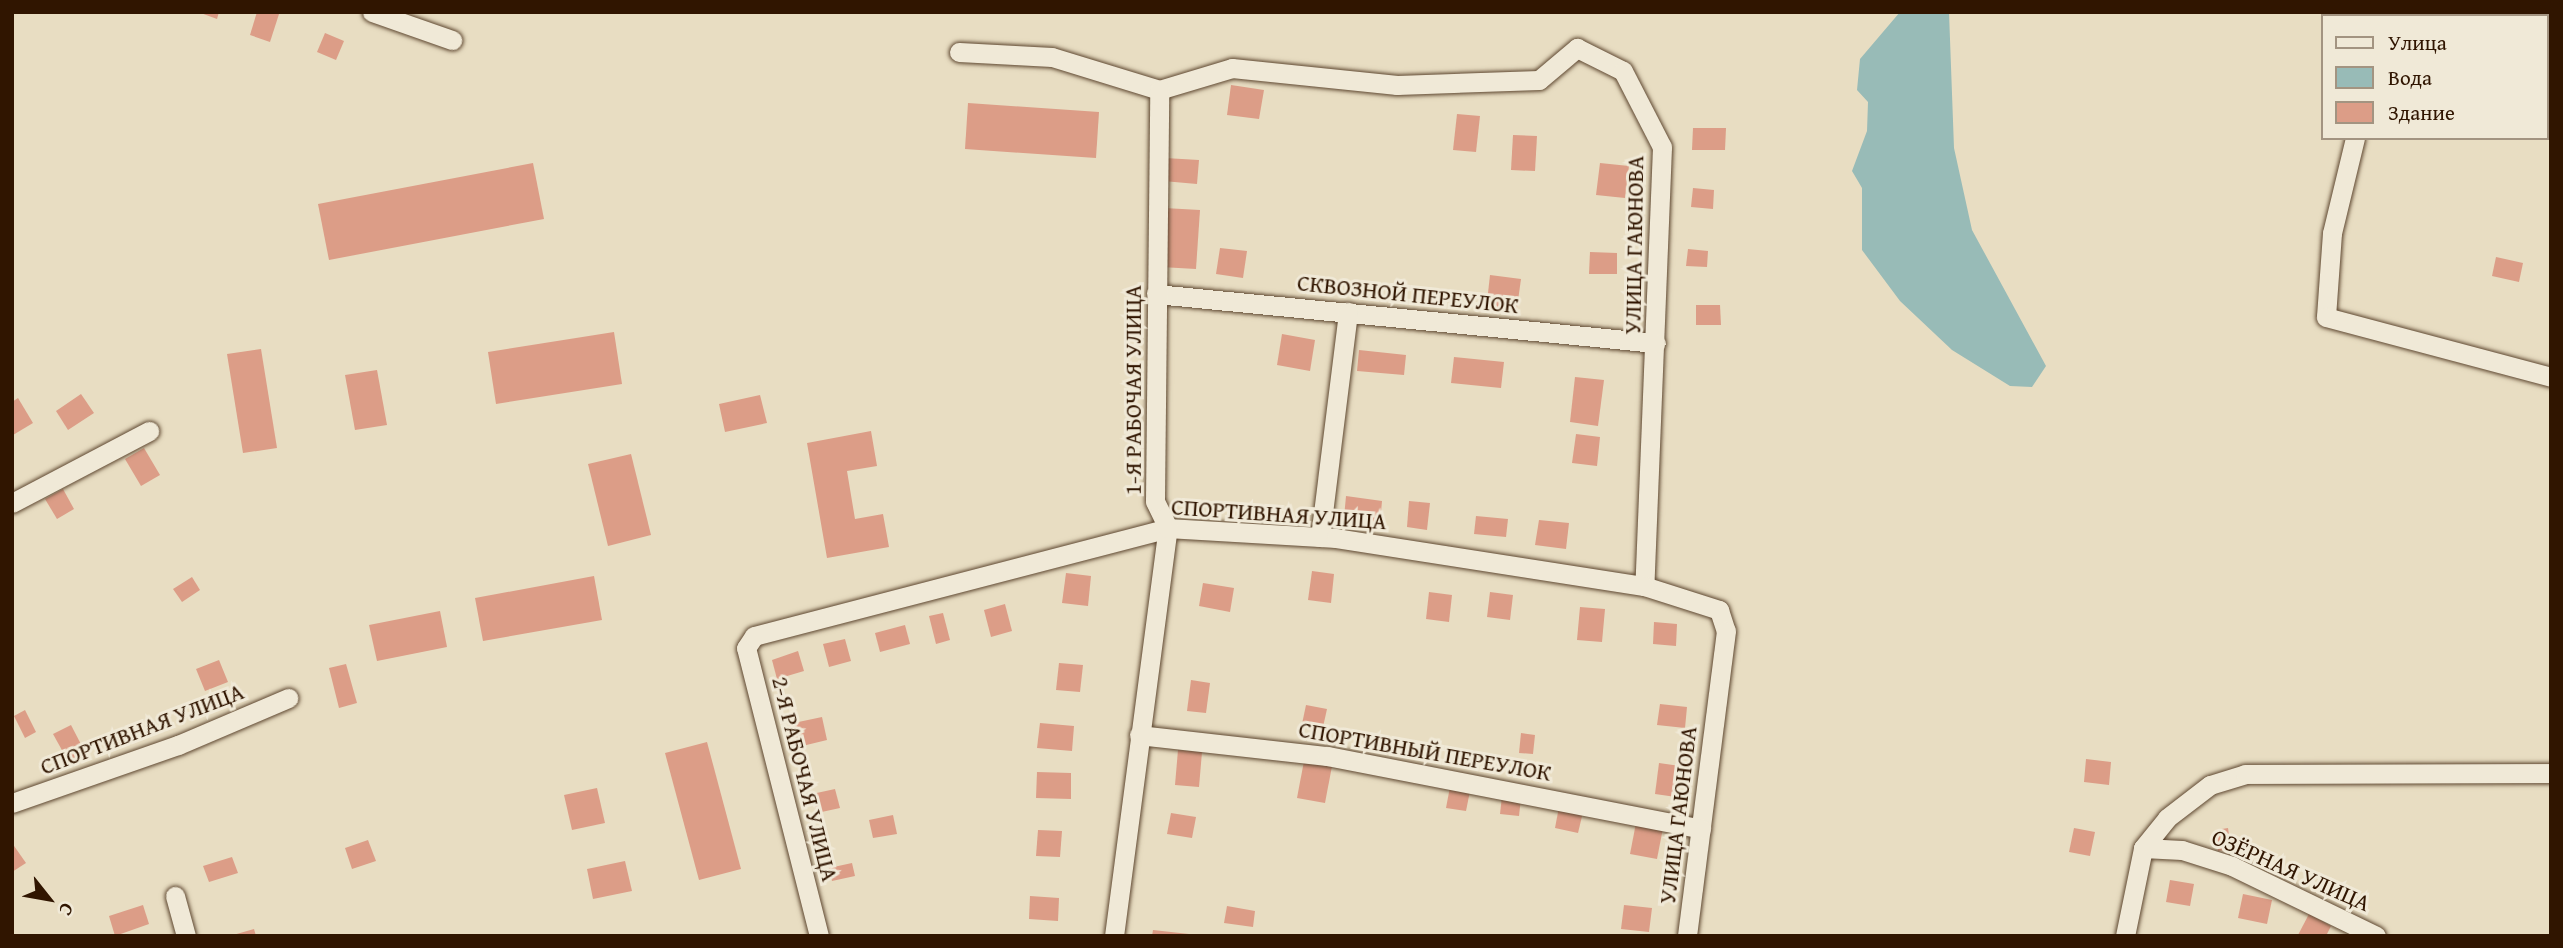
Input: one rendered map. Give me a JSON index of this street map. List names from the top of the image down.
{
  "streets": {
    "street": [
      "УЛИЦА ГАЮНОВА",
      "СКВОЗНОЙ ПЕРЕУЛОК",
      "1-Я РАБОЧАЯ УЛИЦА",
      "СПОРТИВНАЯ УЛИЦА",
      "СПОРТИВНЫЙ ПЕРЕУЛОК",
      "2-Я РАБОЧАЯ УЛИЦА",
      "ОЗЁРНАЯ УЛИЦА"
    ]
  },
  "crossings": [
    ["УЛИЦА ГАЮНОВА", "СКВОЗНОЙ ПЕРЕУЛОК"],
    ["УЛИЦА ГАЮНОВА", "1-Я РАБОЧАЯ УЛИЦА"],
    ["УЛИЦА ГАЮНОВА", "СПОРТИВНАЯ УЛИЦА"],
    ["УЛИЦА ГАЮНОВА", "СПОРТИВНЫЙ ПЕРЕУЛОК"],
    ["СКВОЗНОЙ ПЕРЕУЛОК", "1-Я РАБОЧАЯ УЛИЦА"],
    ["1-Я РАБОЧАЯ УЛИЦА", "СПОРТИВНАЯ УЛИЦА"],
    ["СПОРТИВНАЯ УЛИЦА", "2-Я РАБОЧАЯ УЛИЦА"]
  ],
  "legend": ["Улица", "Вода", "Здание"],
  "north": "bottom right"
}
